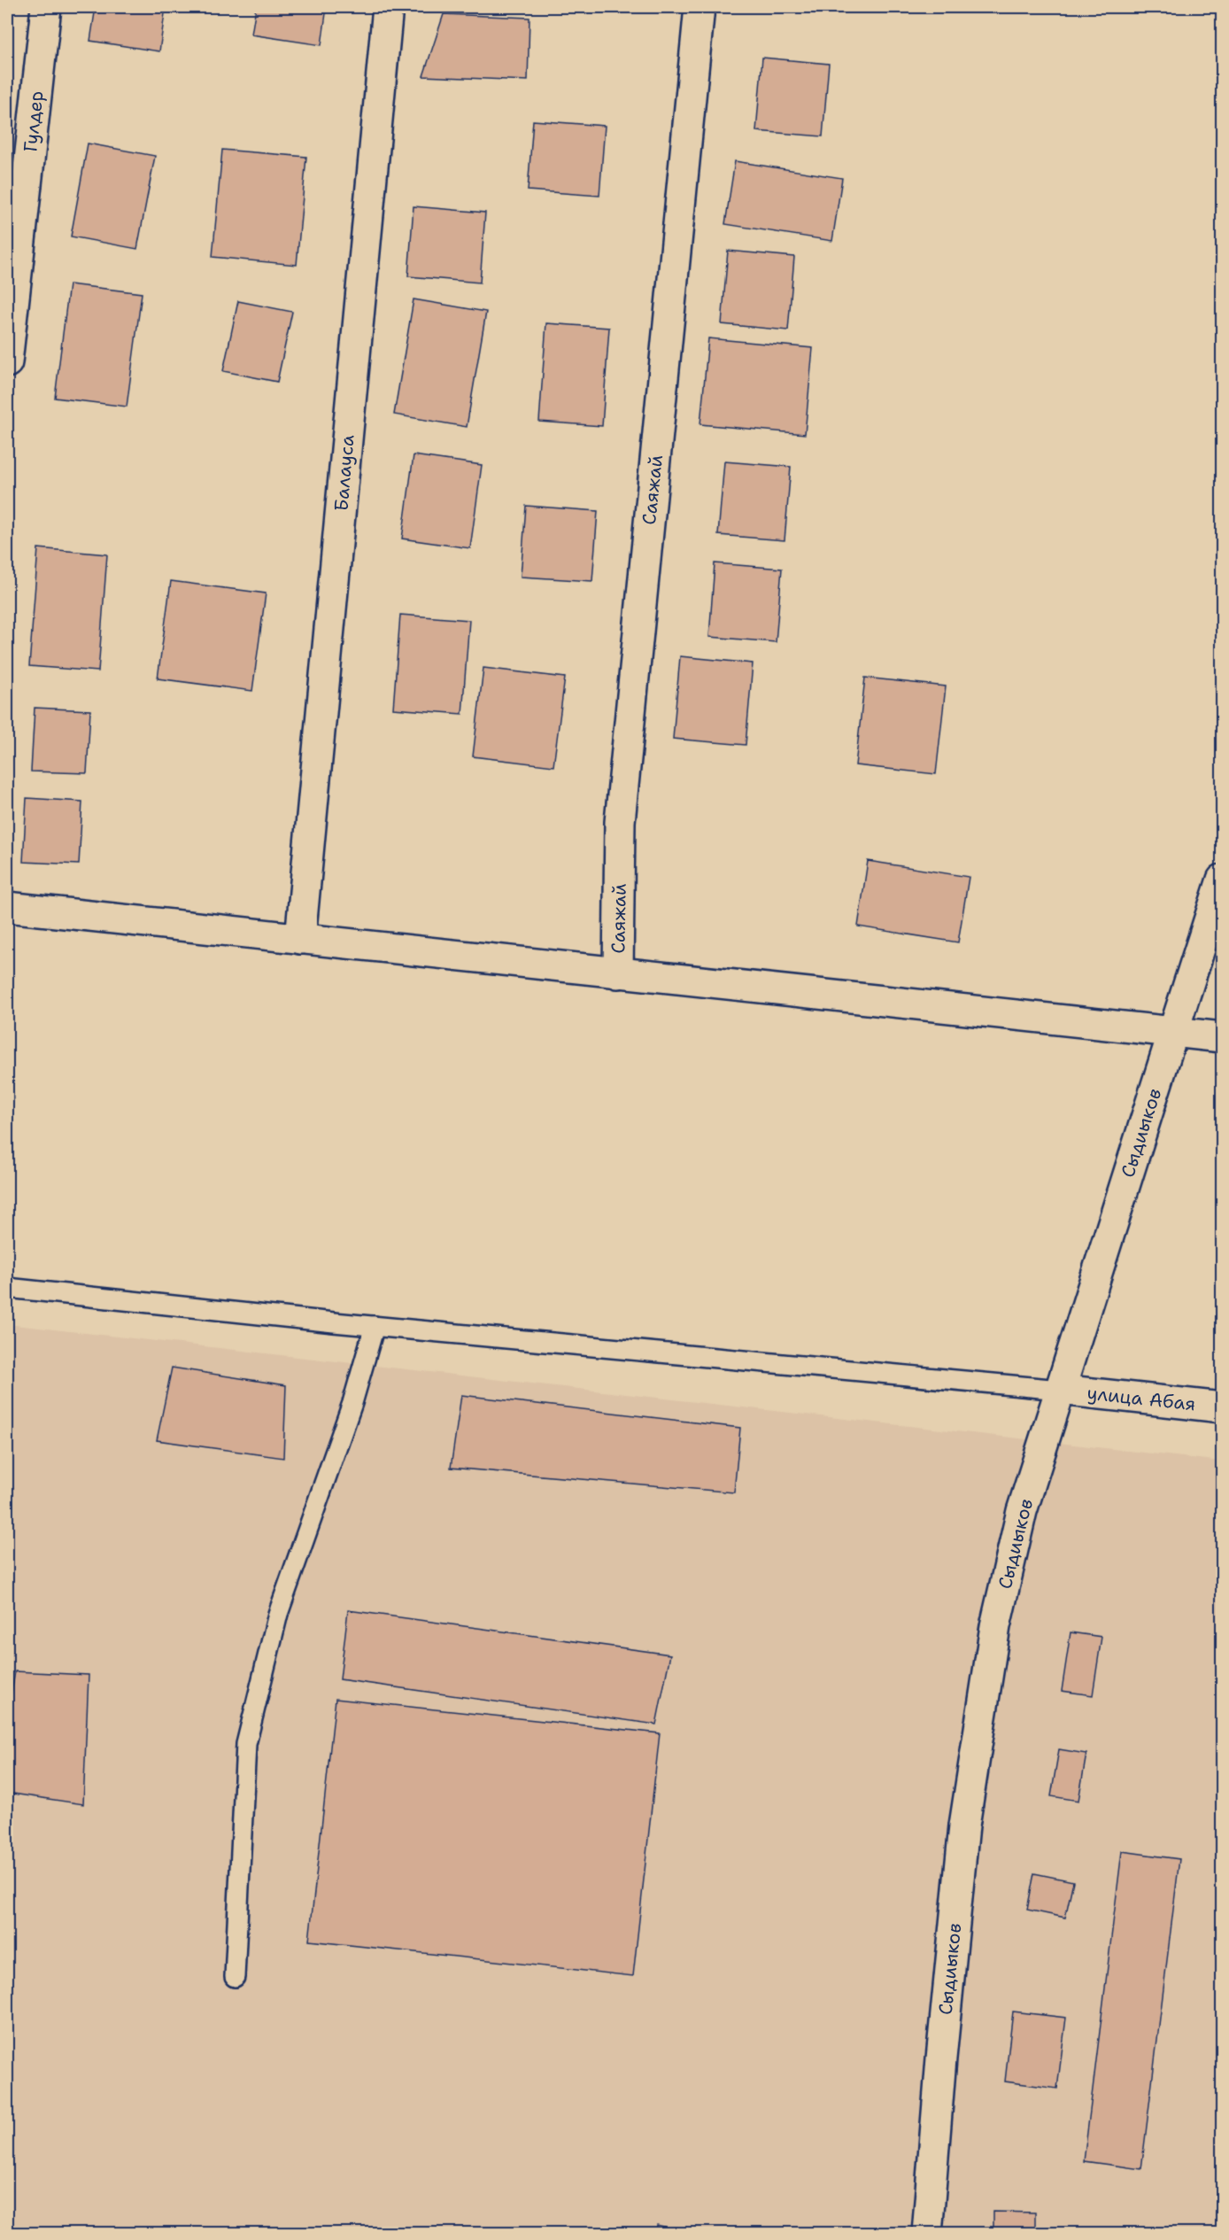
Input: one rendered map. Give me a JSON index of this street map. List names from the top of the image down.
{
  "streets": {
    "street": [
      "Гулдер",
      "Балауса",
      "Саяжай",
      "Сыдиыков",
      "улица Абая"
    ]
  },
  "crossings": [
    ["Сыдиыков", "улица Абая"]
  ]
}
